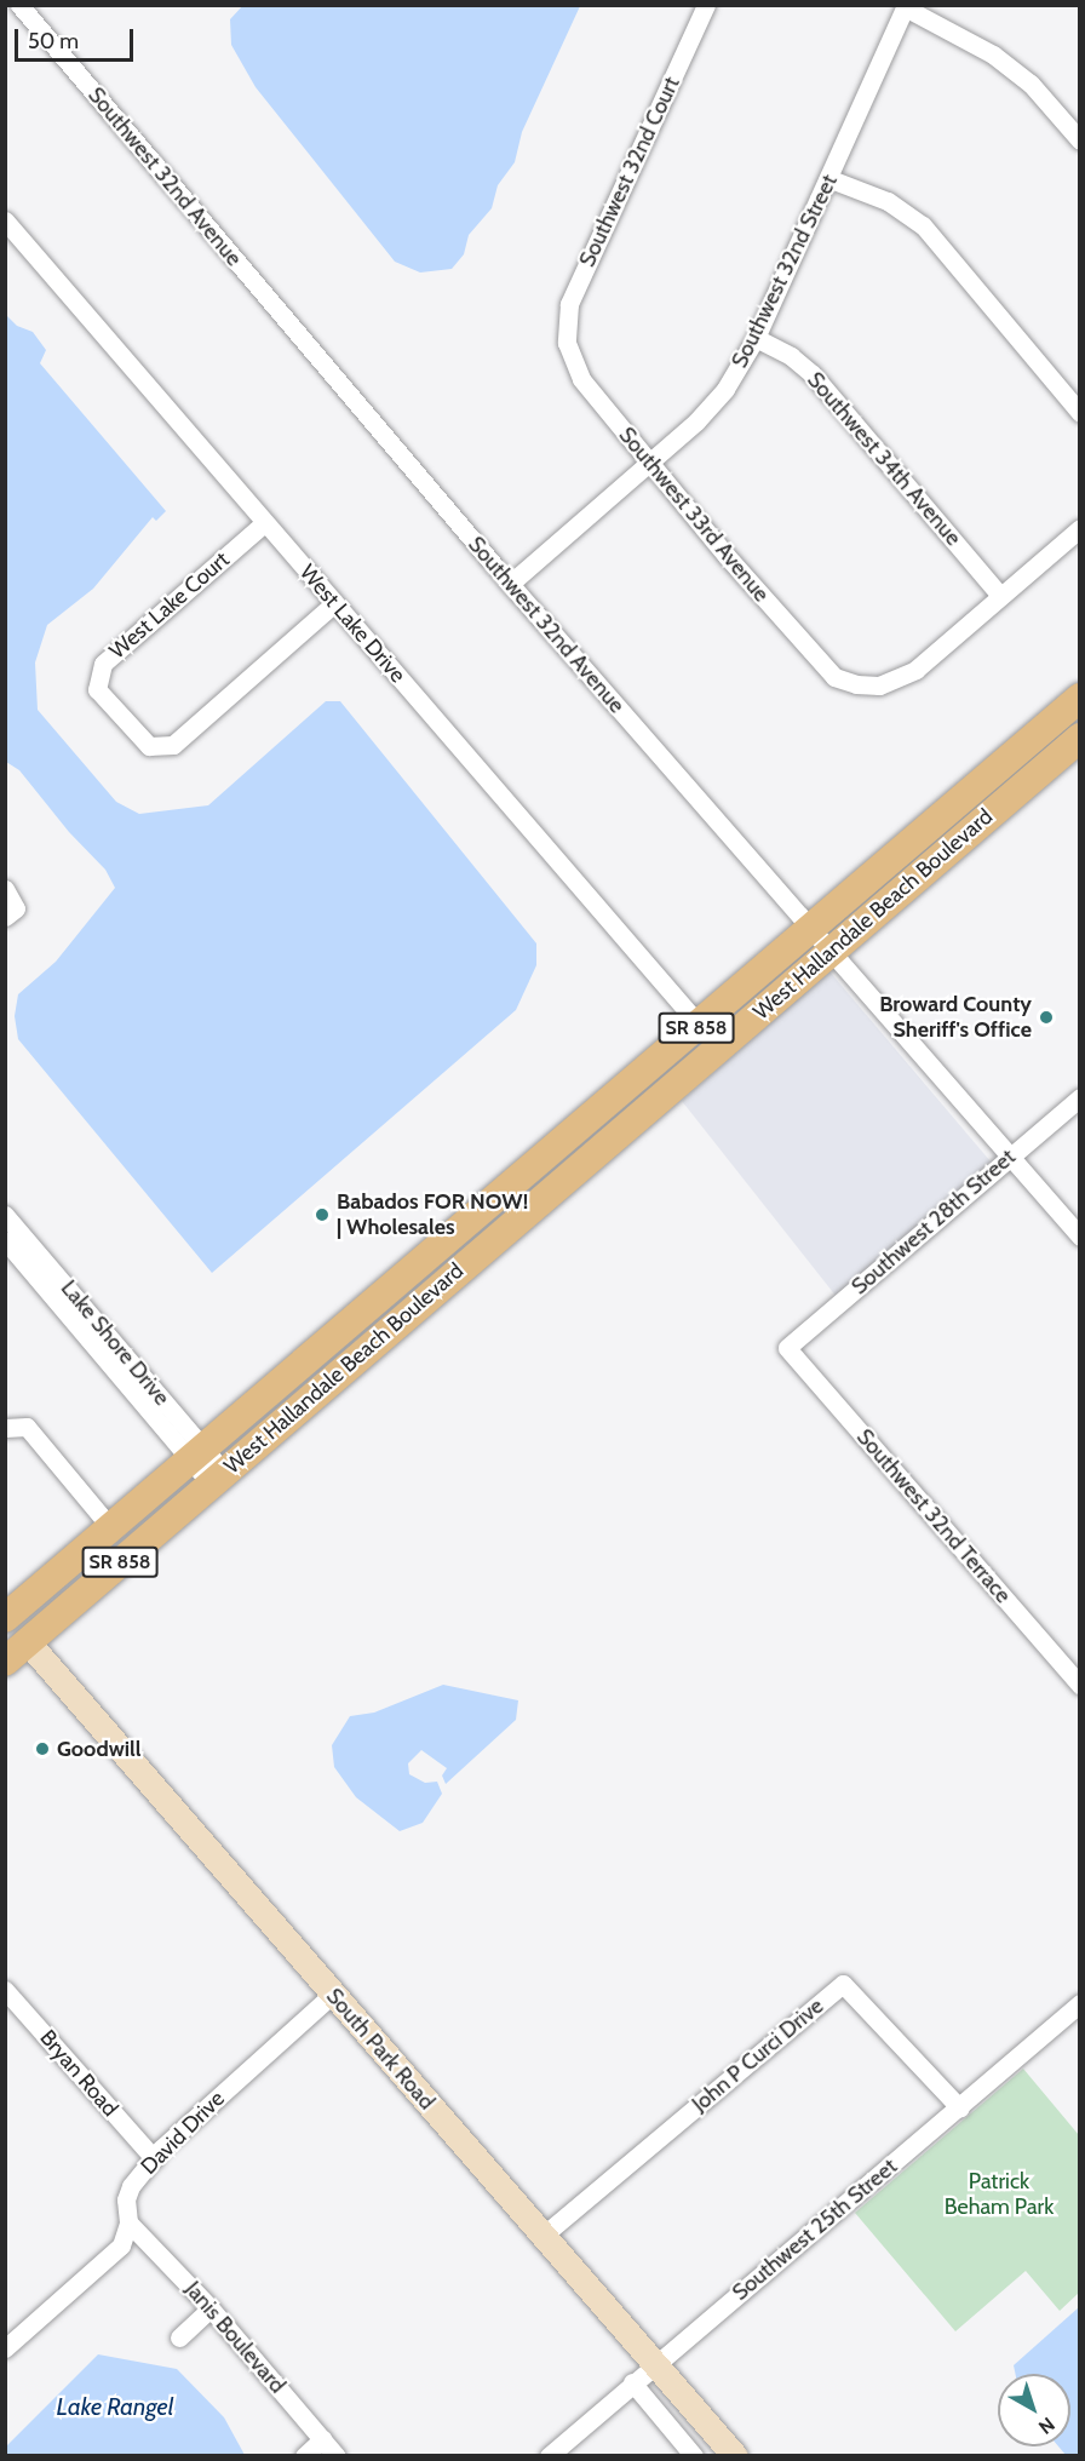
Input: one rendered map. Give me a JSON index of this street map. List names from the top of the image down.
{
  "streets": {
    "main road": ["West Hallandale Beach Boulevard", "SR 858"],
    "street": [
      "Southwest 32nd Court",
      "Southwest 32nd Avenue",
      "Southwest 32nd Street",
      "Southwest 34th Avenue",
      "Southwest 33rd Avenue",
      "West Lake Court",
      "West Lake Drive",
      "Southwest 28th Street",
      "Lake Shore Drive",
      "Southwest 32nd Terrace",
      "South Park Road",
      "John P Curci Drive",
      "Bryan Road",
      "David Drive",
      "Southwest 25th Street",
      "Janis Boulevard"
    ]
  },
  "crossings": [
    ["Southwest 32nd Court", "Southwest 33rd Avenue"],
    ["Southwest 32nd Avenue", "Southwest 32nd Street"],
    ["Southwest 32nd Avenue", "West Hallandale Beach Boulevard"],
    ["Southwest 32nd Avenue", "Southwest 28th Street"],
    ["Southwest 32nd Street", "Southwest 34th Avenue"],
    ["Southwest 32nd Street", "Southwest 33rd Avenue"],
    ["Southwest 34th Avenue", "Southwest 33rd Avenue"],
    ["West Lake Court", "West Lake Drive"],
    ["West Lake Drive", "West Hallandale Beach Boulevard"],
    ["West Hallandale Beach Boulevard", "Lake Shore Drive"],
    ["West Hallandale Beach Boulevard", "South Park Road"],
    ["Southwest 28th Street", "Southwest 32nd Terrace"],
    ["South Park Road", "John P Curci Drive"],
    ["South Park Road", "David Drive"],
    ["South Park Road", "Southwest 25th Street"],
    ["John P Curci Drive", "Southwest 25th Street"],
    ["Bryan Road", "David Drive"],
    ["David Drive", "Janis Boulevard"]
  ],
  "water": ["Lake Rangel"],
  "parks": ["Patrick Beham Park"],
  "places": ["Broward County Sheriff's Office", "Babados FOR NOW! | Wholesales", "Goodwill"],
  "scale_bar": "50 m",
  "north": "bottom right"
}
